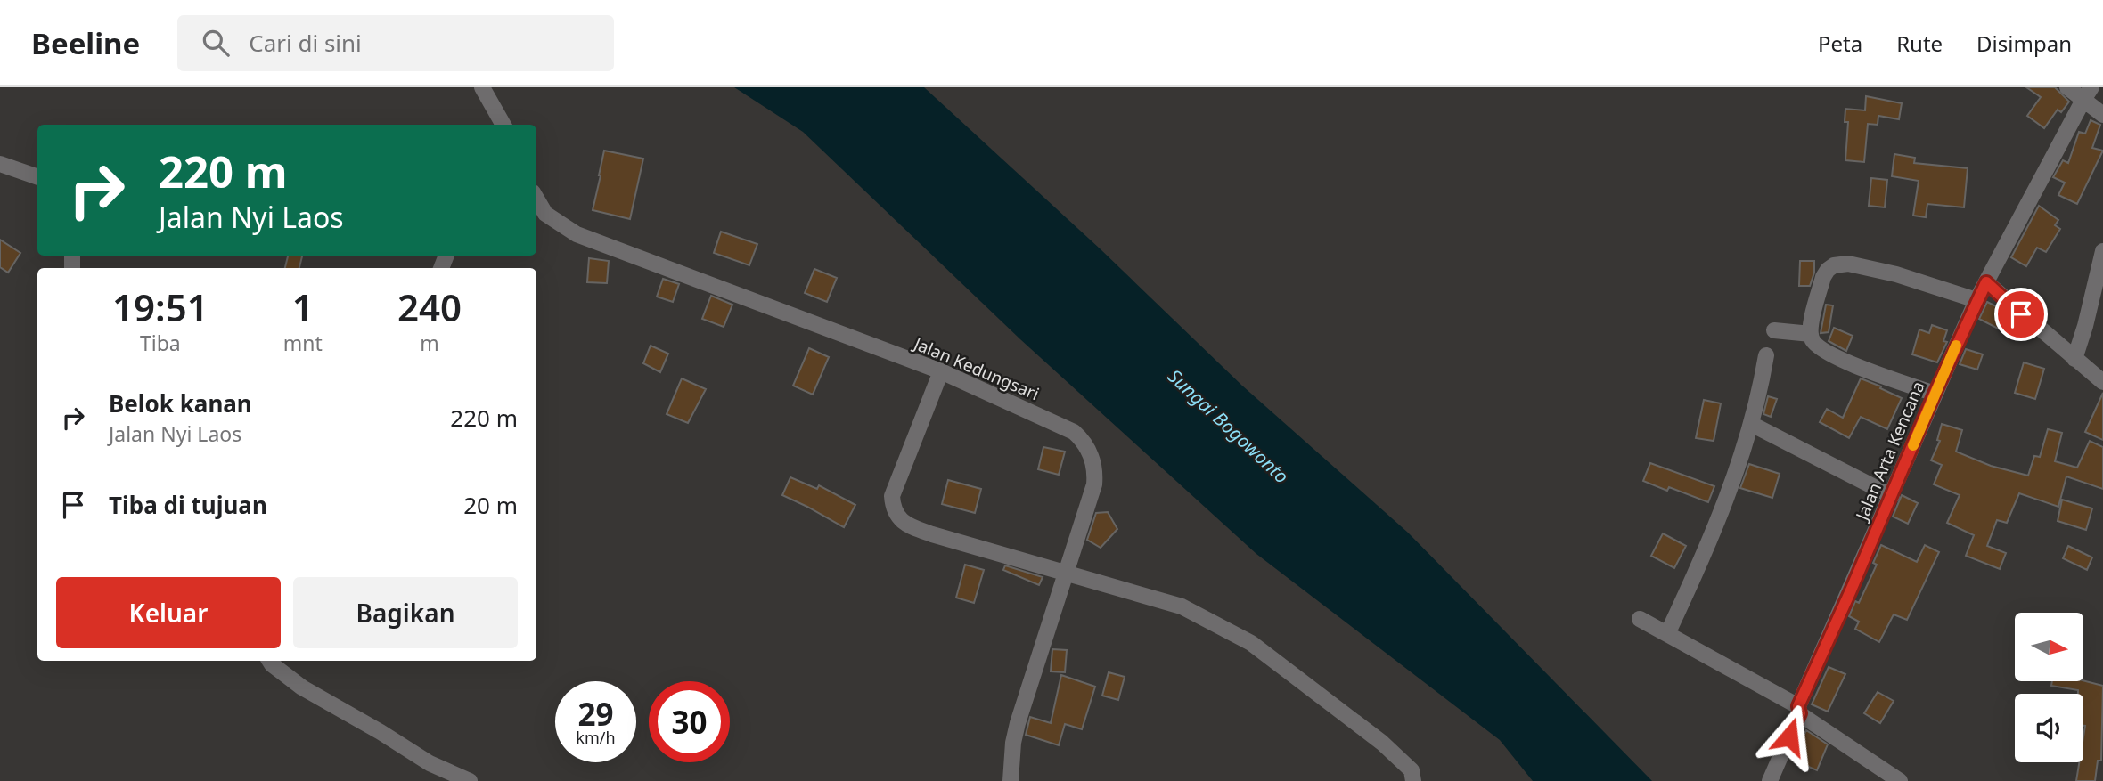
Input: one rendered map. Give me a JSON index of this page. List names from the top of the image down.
{
  "streets": {
    "street": ["Jalan Kedungsari", "Jalan Arta Kencana"]
  },
  "water": ["Sungai Bogowonto"],
  "north": "right",
  "page": {
    "header": "Beeline",
    "search": "Cari di sini",
    "nav": ["Peta", "Rute", "Disimpan"],
    "turn": ["220 m", "Jalan Nyi Laos"],
    "eta": [
      "19:51",
      "Tiba",
      "1",
      "mnt",
      "240",
      "m"
    ],
    "list": [
      {
        "name": "Belok kanan",
        "note": "Jalan Nyi Laos",
        "value": "220 m"
      },
      {
        "name": "Tiba di tujuan",
        "value": "20 m"
      }
    ],
    "buttons": ["Keluar", "Bagikan"],
    "speed": "29 km/h",
    "limit": "30"
  }
}
